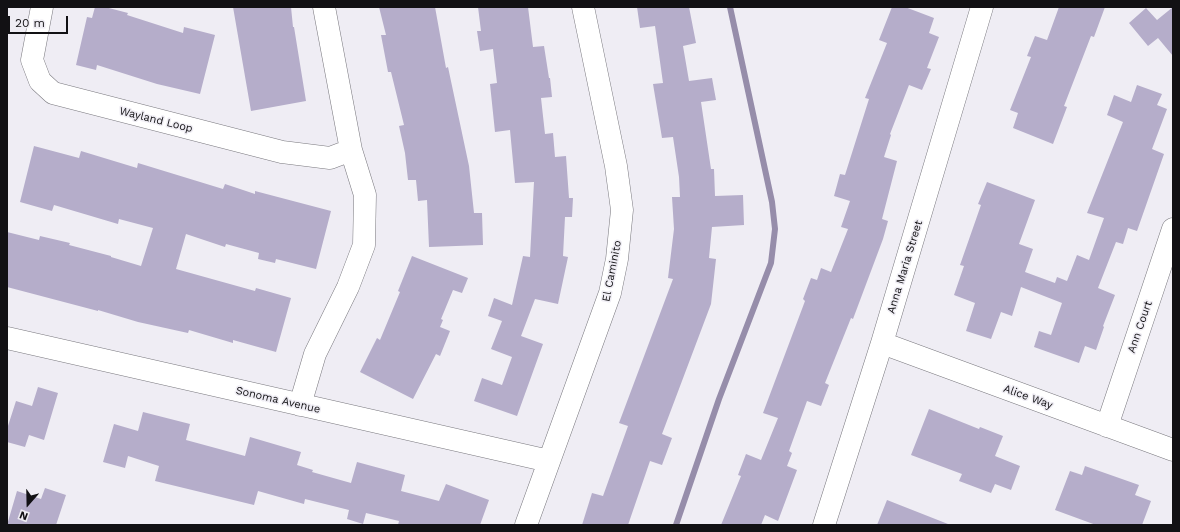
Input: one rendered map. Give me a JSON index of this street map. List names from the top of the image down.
{
  "streets": {
    "street": [
      "Wayland Loop",
      "Anna Maria Street",
      "El Caminito",
      "Ann Court",
      "Alice Way",
      "Sonoma Avenue"
    ]
  },
  "crossings": [
    ["Anna Maria Street", "Alice Way"],
    ["El Caminito", "Sonoma Avenue"],
    ["Ann Court", "Alice Way"]
  ],
  "scale_bar": "20 m",
  "north": "bottom"
}
